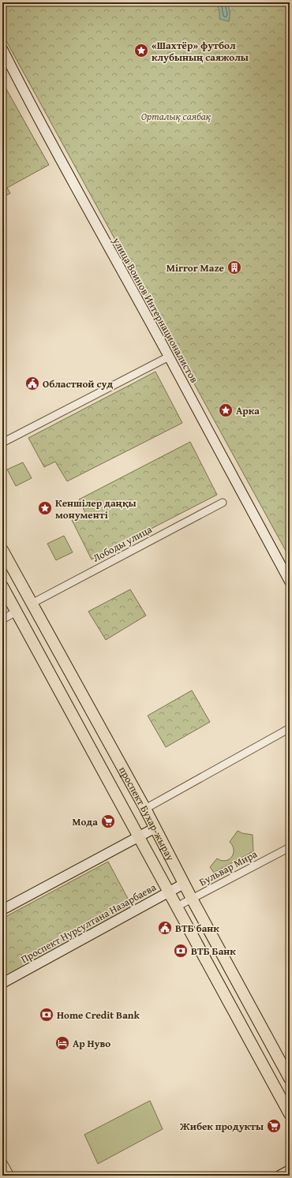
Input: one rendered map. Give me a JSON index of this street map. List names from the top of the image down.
{
  "streets": {
    "main road": ["улица Воинов Интернационалистов", "проспект Бухар-жырау", "Проспект Нурсултана Назарбаева"],
    "street": ["Лободы улица", "Бульвар Мира"]
  },
  "crossings": [
    ["Лободы улица", "проспект Бухар-жырау"],
    ["проспект Бухар-жырау", "Бульвар Мира"],
    ["проспект Бухар-жырау", "Проспект Нурсултана Назарбаева"]
  ],
  "parks": ["Орталық саябақ"],
  "places": {
    "place": ["«Шахтёр» футбол клубының саяжолы", "Арка", "Кеншілер даңқы монументі"],
    "building": ["Mirror Maze"],
    "public building": ["Областной суд", "ВТБ банк"],
    "supermarket": ["Мода", "Жибек продукты"],
    "bank": ["ВТБ Банк", "Home Credit Bank"],
    "hotel": ["Ар Нуво"]
  }
}
